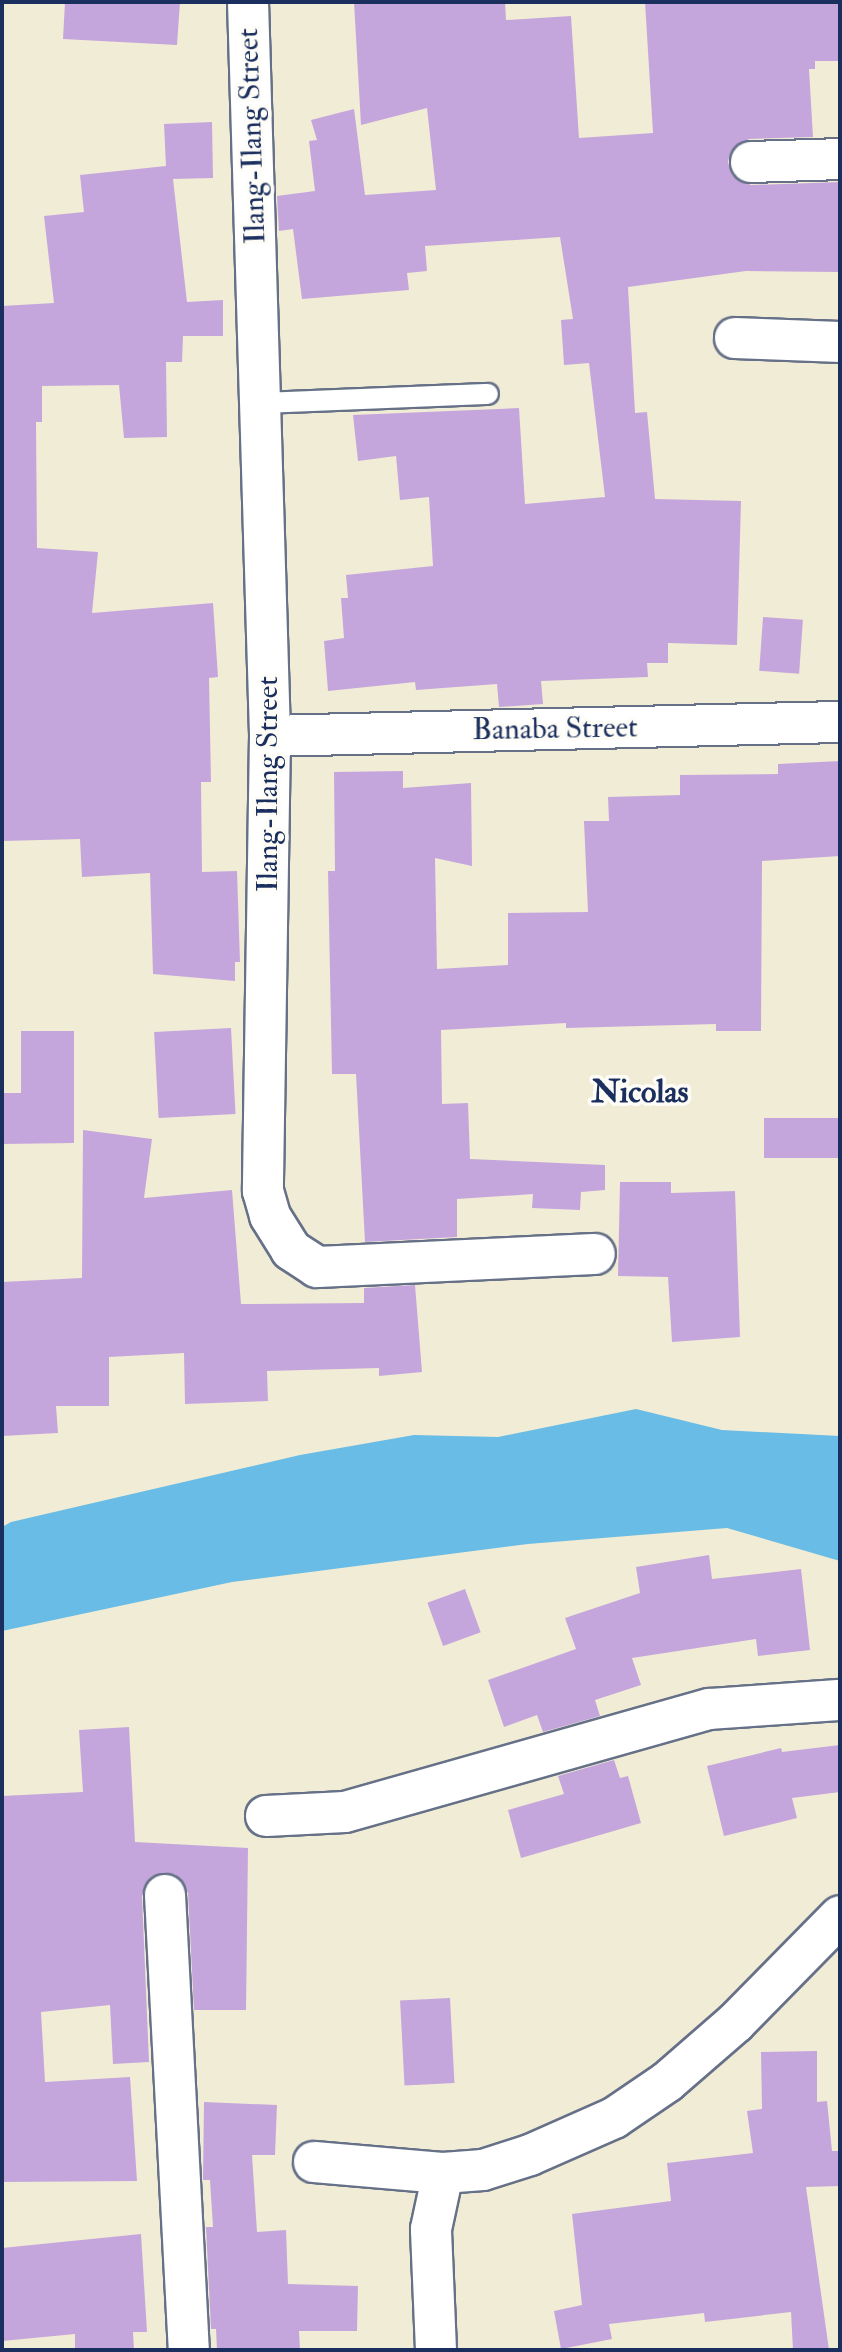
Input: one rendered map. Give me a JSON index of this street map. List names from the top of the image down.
{
  "streets": {
    "street": ["Ilang-Ilang Street", "Banaba Street"]
  },
  "crossings": [
    ["Ilang-Ilang Street", "Banaba Street"]
  ],
  "districts": ["Nicolas"]
}
